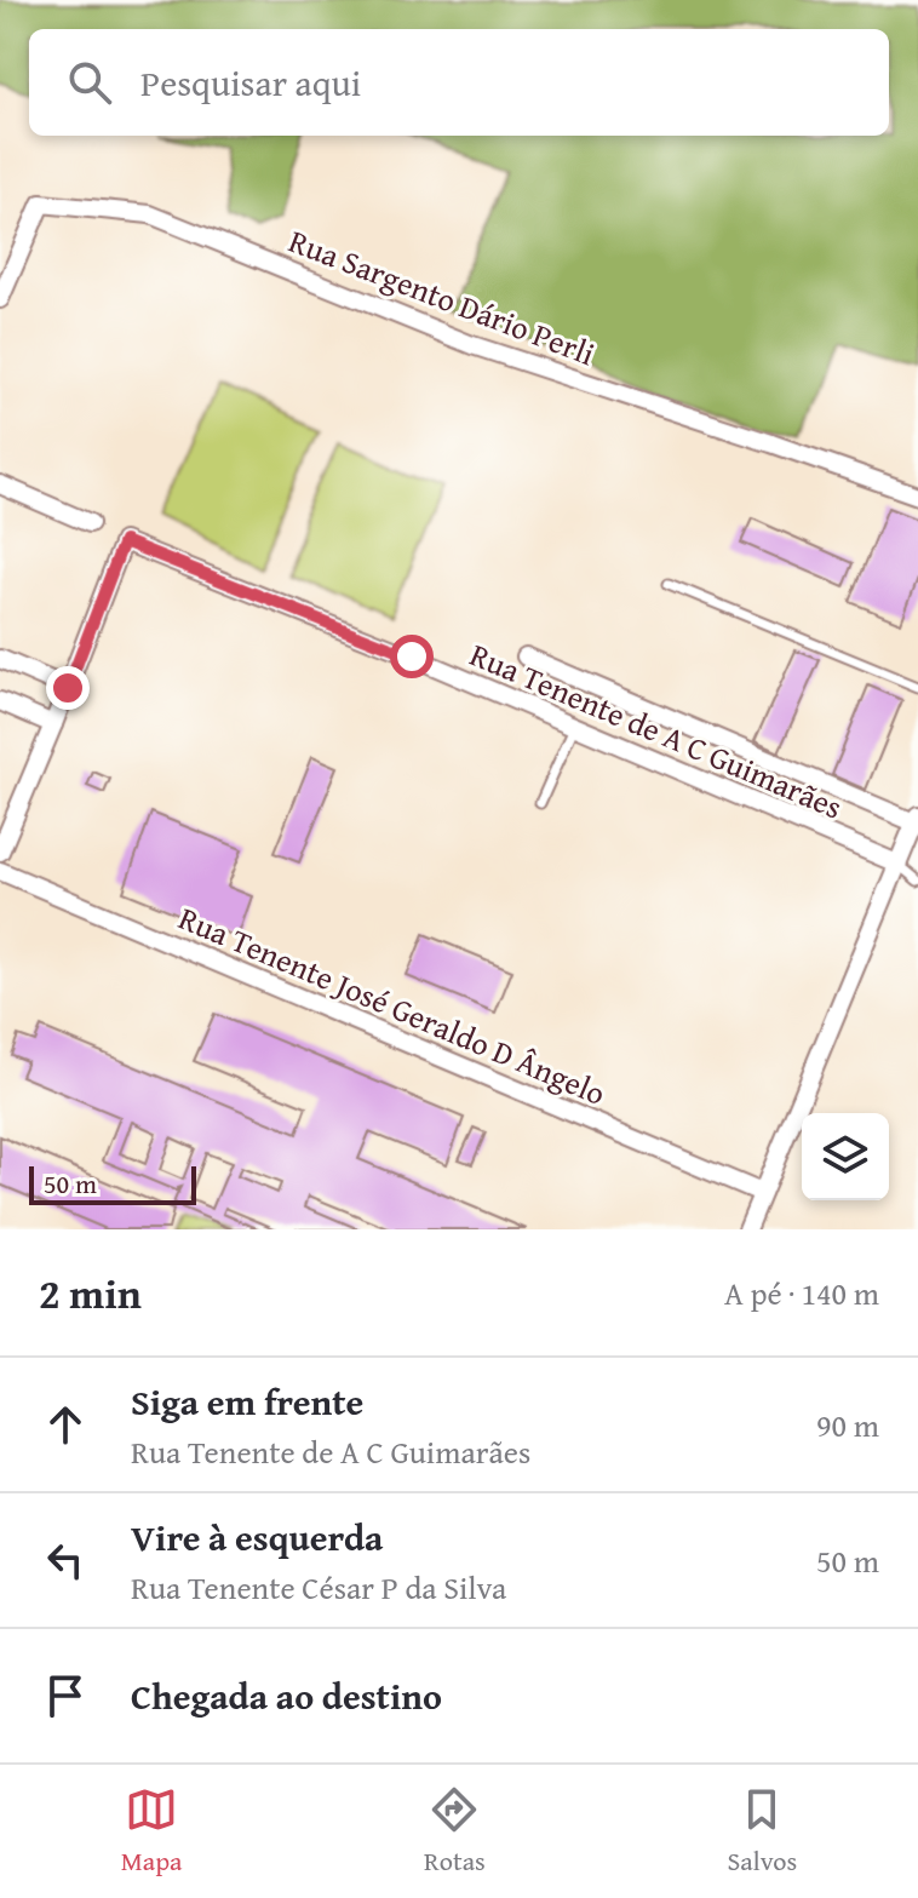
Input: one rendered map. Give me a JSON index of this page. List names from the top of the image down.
{
  "streets": {
    "street": ["Rua Sargento Dário Perli", "Rua Tenente de A C Guimarães", "Rua Tenente José Geraldo D Ângelo"]
  },
  "scale_bar": "50 m",
  "page": {
    "search": "Pesquisar aqui",
    "scale": "50 m",
    "heading": ["2 min", "A pé · 140 m"],
    "list": [
      ["Siga em frente", "Rua Tenente de A C Guimarães", "90 m"],
      ["Vire à esquerda", "Rua Tenente César P da Silva", "50 m"],
      "Chegada ao destino"
    ],
    "nav": ["Mapa", "Rotas", "Salvos"]
  }
}
